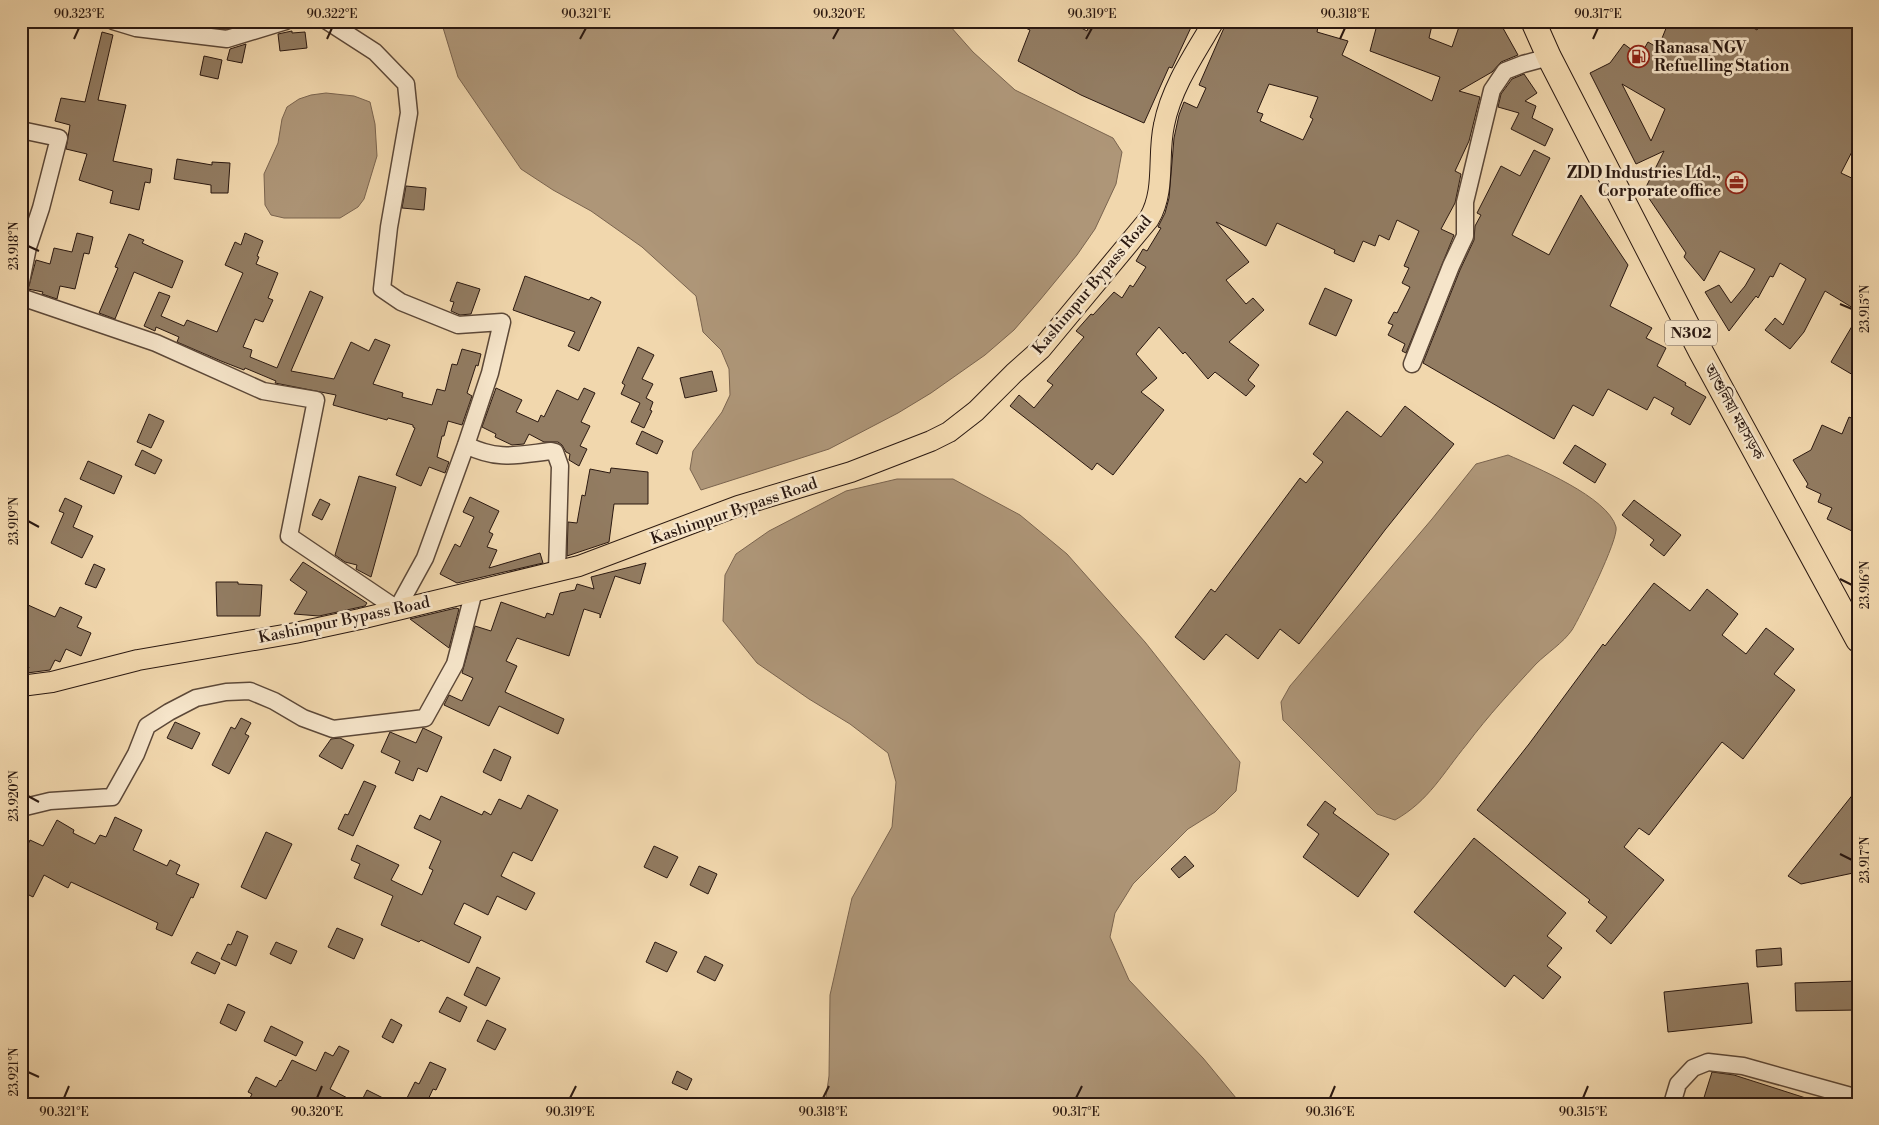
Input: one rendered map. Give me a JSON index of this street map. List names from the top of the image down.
{
  "streets": {
    "highway": ["N302", "আশুলিয়া মহাসড়ক"],
    "main road": ["Kashimpur Bypass Road"]
  },
  "places": {
    "fuel station": ["Ranasa NGV Refuelling Station"],
    "office": ["ZDD Industries Ltd., Corporate office"]
  },
  "coordinates": [
    "90.323°E",
    "90.322°E",
    "90.321°E",
    "90.320°E",
    "90.319°E",
    "90.318°E",
    "90.317°E",
    "23.918°N",
    "23.915°N",
    "23.919°N",
    "23.916°N",
    "23.920°N",
    "23.917°N",
    "23.921°N",
    "90.316°E",
    "90.315°E"
  ]
}
